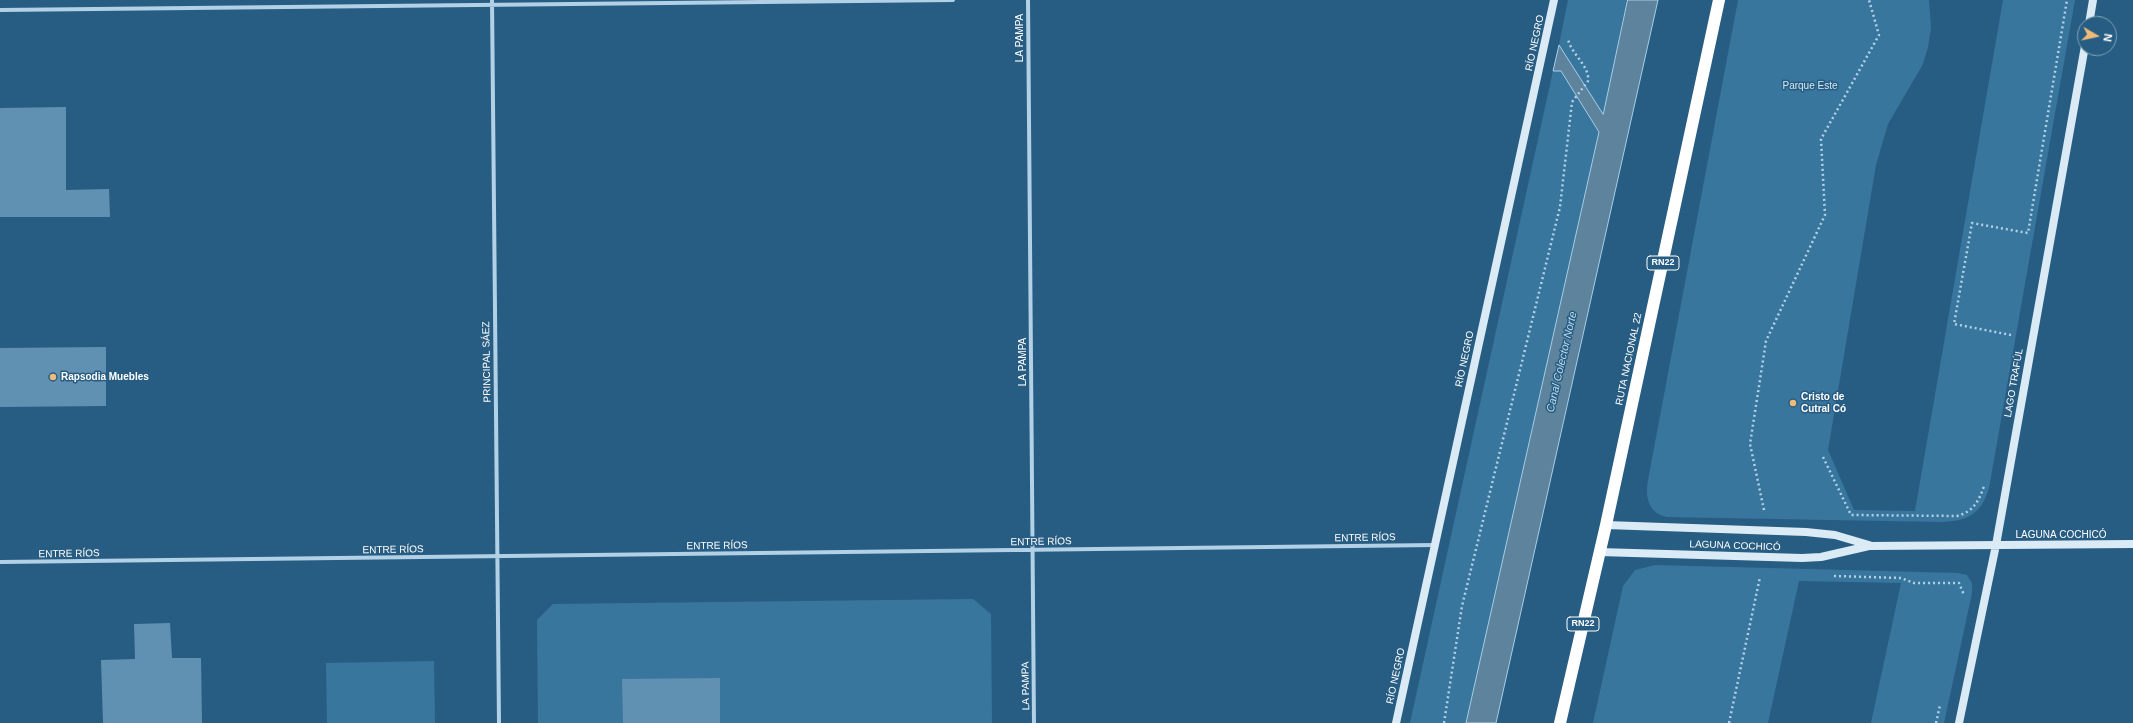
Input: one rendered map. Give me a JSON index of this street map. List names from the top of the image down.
{
  "streets": {
    "highway": ["RN22", "RUTA NACIONAL 22"],
    "street": [
      "LA PAMPA",
      "RÍO NEGRO",
      "PRINCIPAL SÁEZ",
      "LAGO TRAFÚL",
      "LAGUNA COCHICÓ",
      "ENTRE RÍOS"
    ]
  },
  "crossings": [
    ["LA PAMPA", "ENTRE RÍOS"],
    ["RÍO NEGRO", "ENTRE RÍOS"],
    ["RUTA NACIONAL 22", "LAGUNA COCHICÓ"],
    ["PRINCIPAL SÁEZ", "ENTRE RÍOS"],
    ["LAGO TRAFÚL", "LAGUNA COCHICÓ"]
  ],
  "water": ["Canal Colector Norte"],
  "parks": ["Parque Este"],
  "places": ["Rapsodia Muebles", "Cristo de Cutral Có"],
  "north": "right"
}
